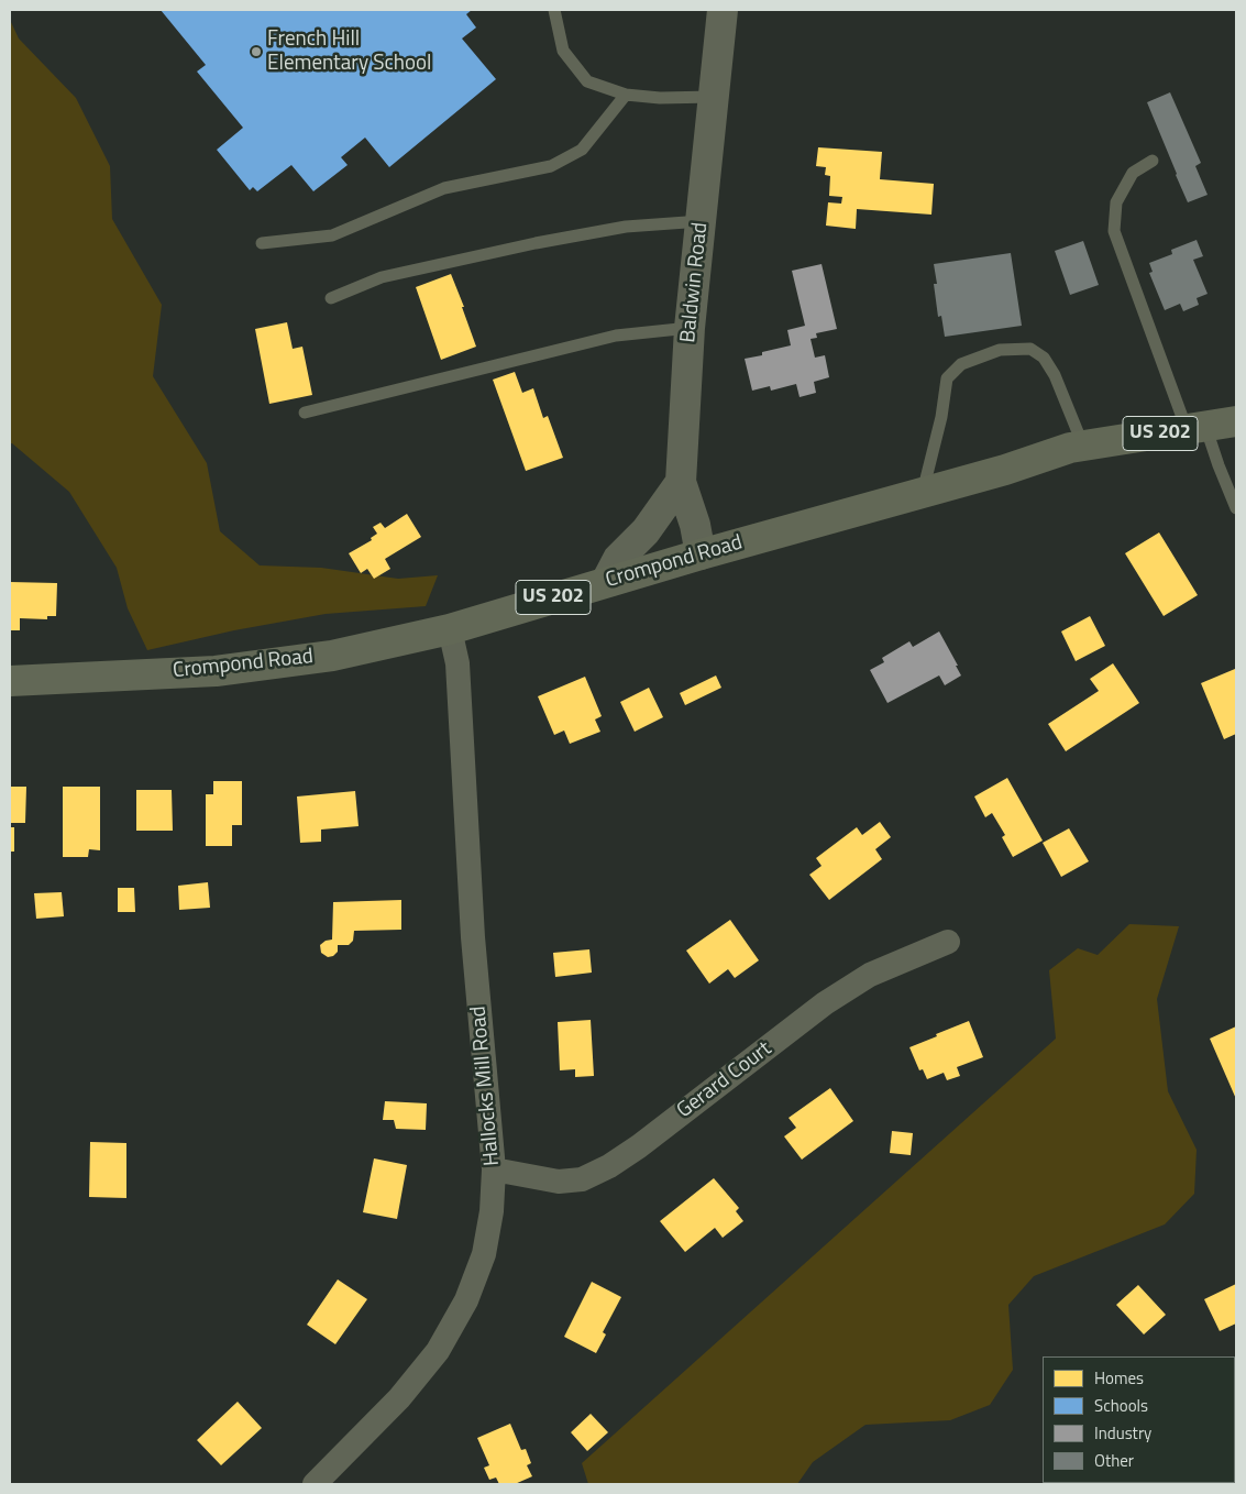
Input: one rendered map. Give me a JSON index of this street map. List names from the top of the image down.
{
  "streets": {
    "highway": ["US 202", "Crompond Road"],
    "street": ["Baldwin Road", "Gerard Court", "Hallocks Mill Road"]
  },
  "crossings": [
    ["Baldwin Road", "Crompond Road"],
    ["Crompond Road", "Hallocks Mill Road"],
    ["Gerard Court", "Hallocks Mill Road"]
  ],
  "places": ["French Hill Elementary School"],
  "legend": [
    "Homes",
    "Schools",
    "Industry",
    "Other"
  ]
}
